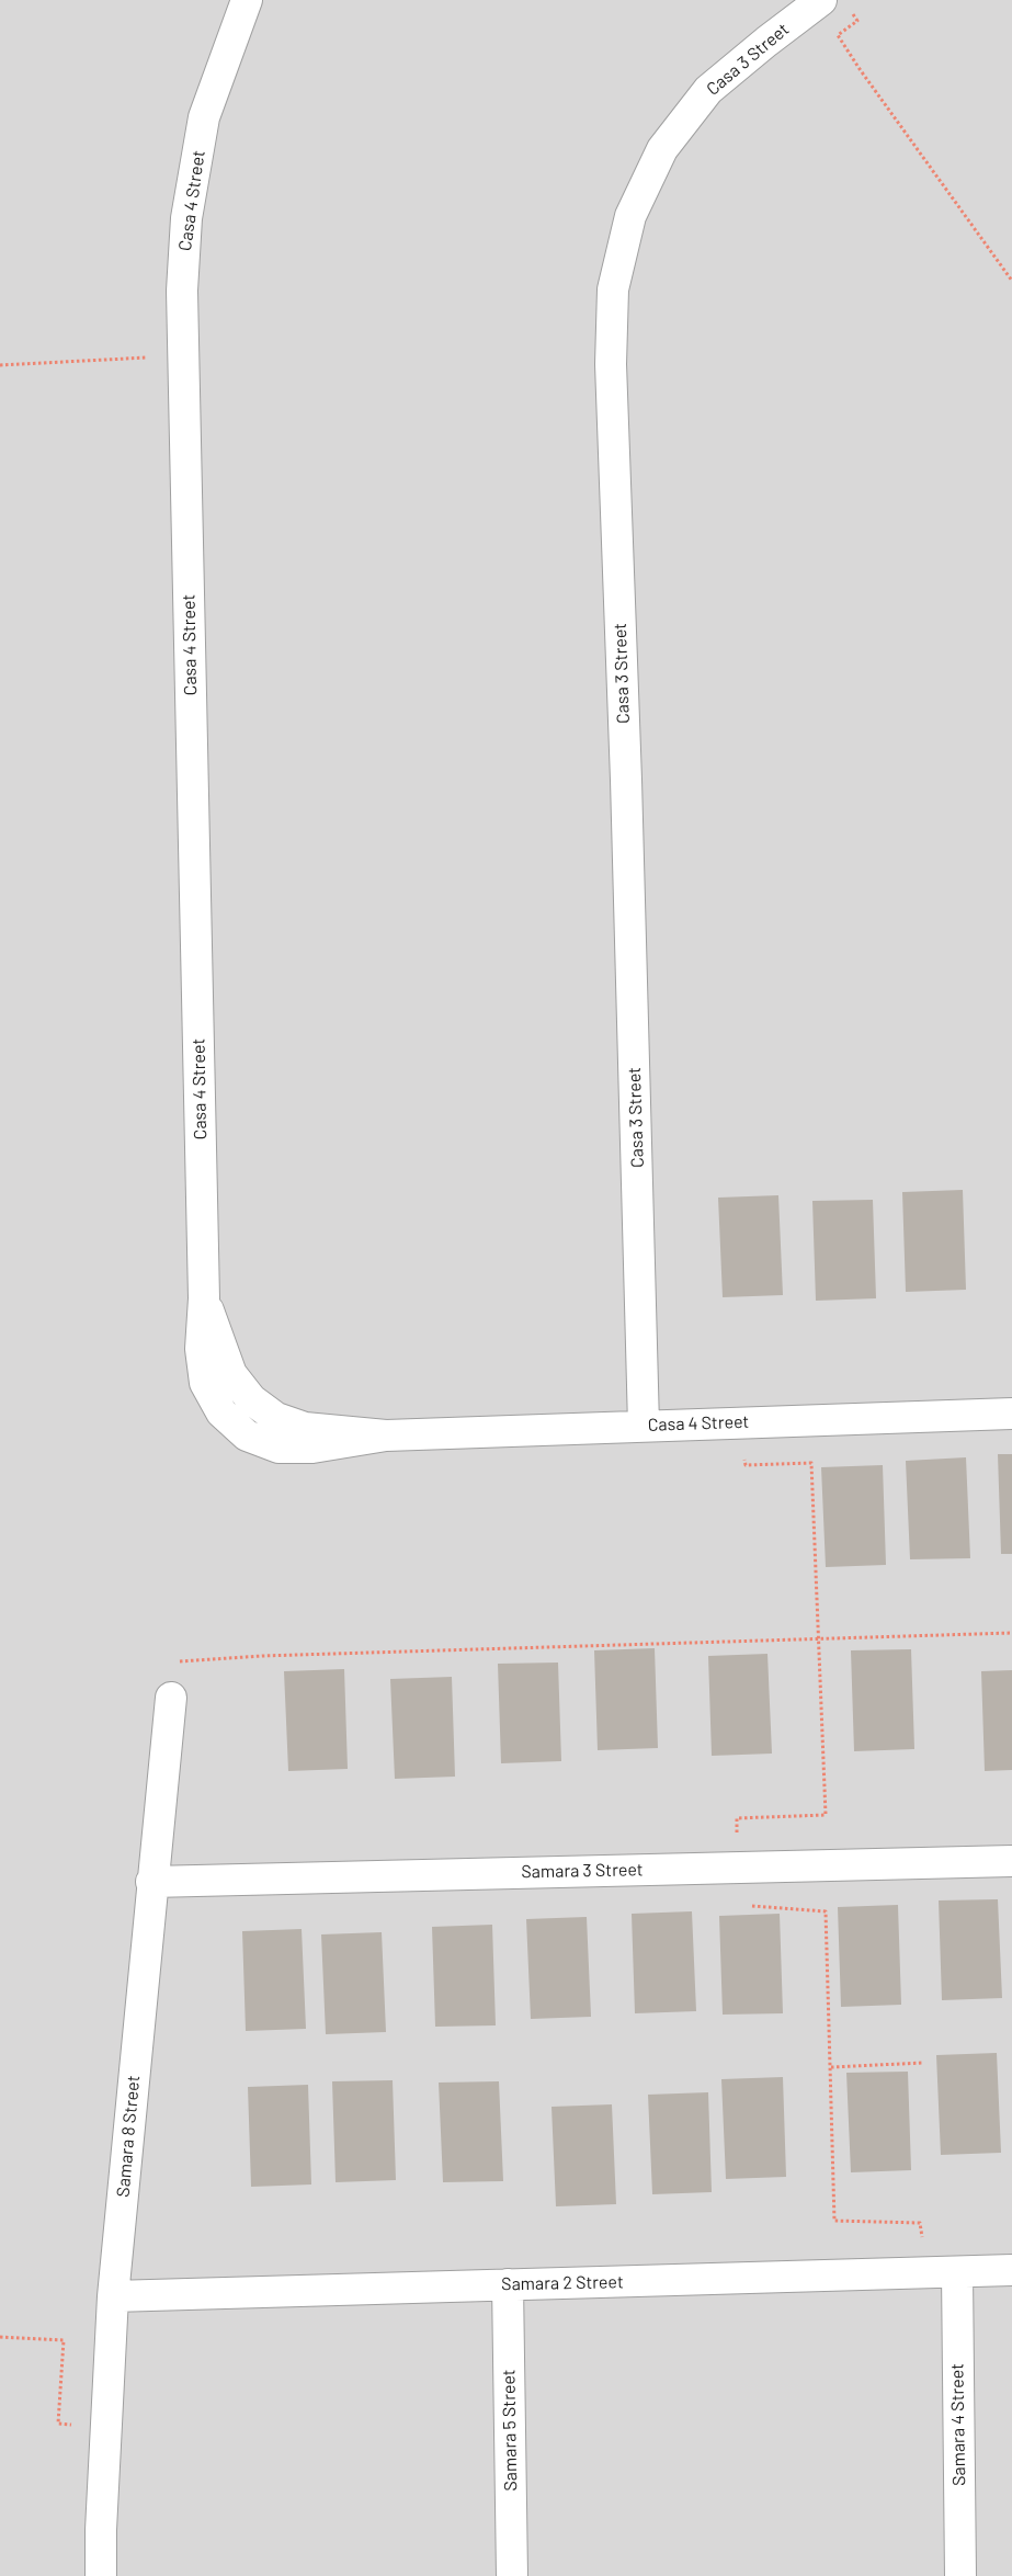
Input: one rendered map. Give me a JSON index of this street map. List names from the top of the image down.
{
  "streets": {
    "street": [
      "Casa 3 Street",
      "Casa 4 Street",
      "Samara 3 Street",
      "Samara 8 Street",
      "Samara 2 Street",
      "Samara 4 Street",
      "Samara 5 Street"
    ]
  },
  "crossings": [
    ["Casa 3 Street", "Casa 4 Street"],
    ["Samara 3 Street", "Samara 8 Street"],
    ["Samara 8 Street", "Samara 2 Street"],
    ["Samara 2 Street", "Samara 4 Street"],
    ["Samara 2 Street", "Samara 5 Street"]
  ]
}
